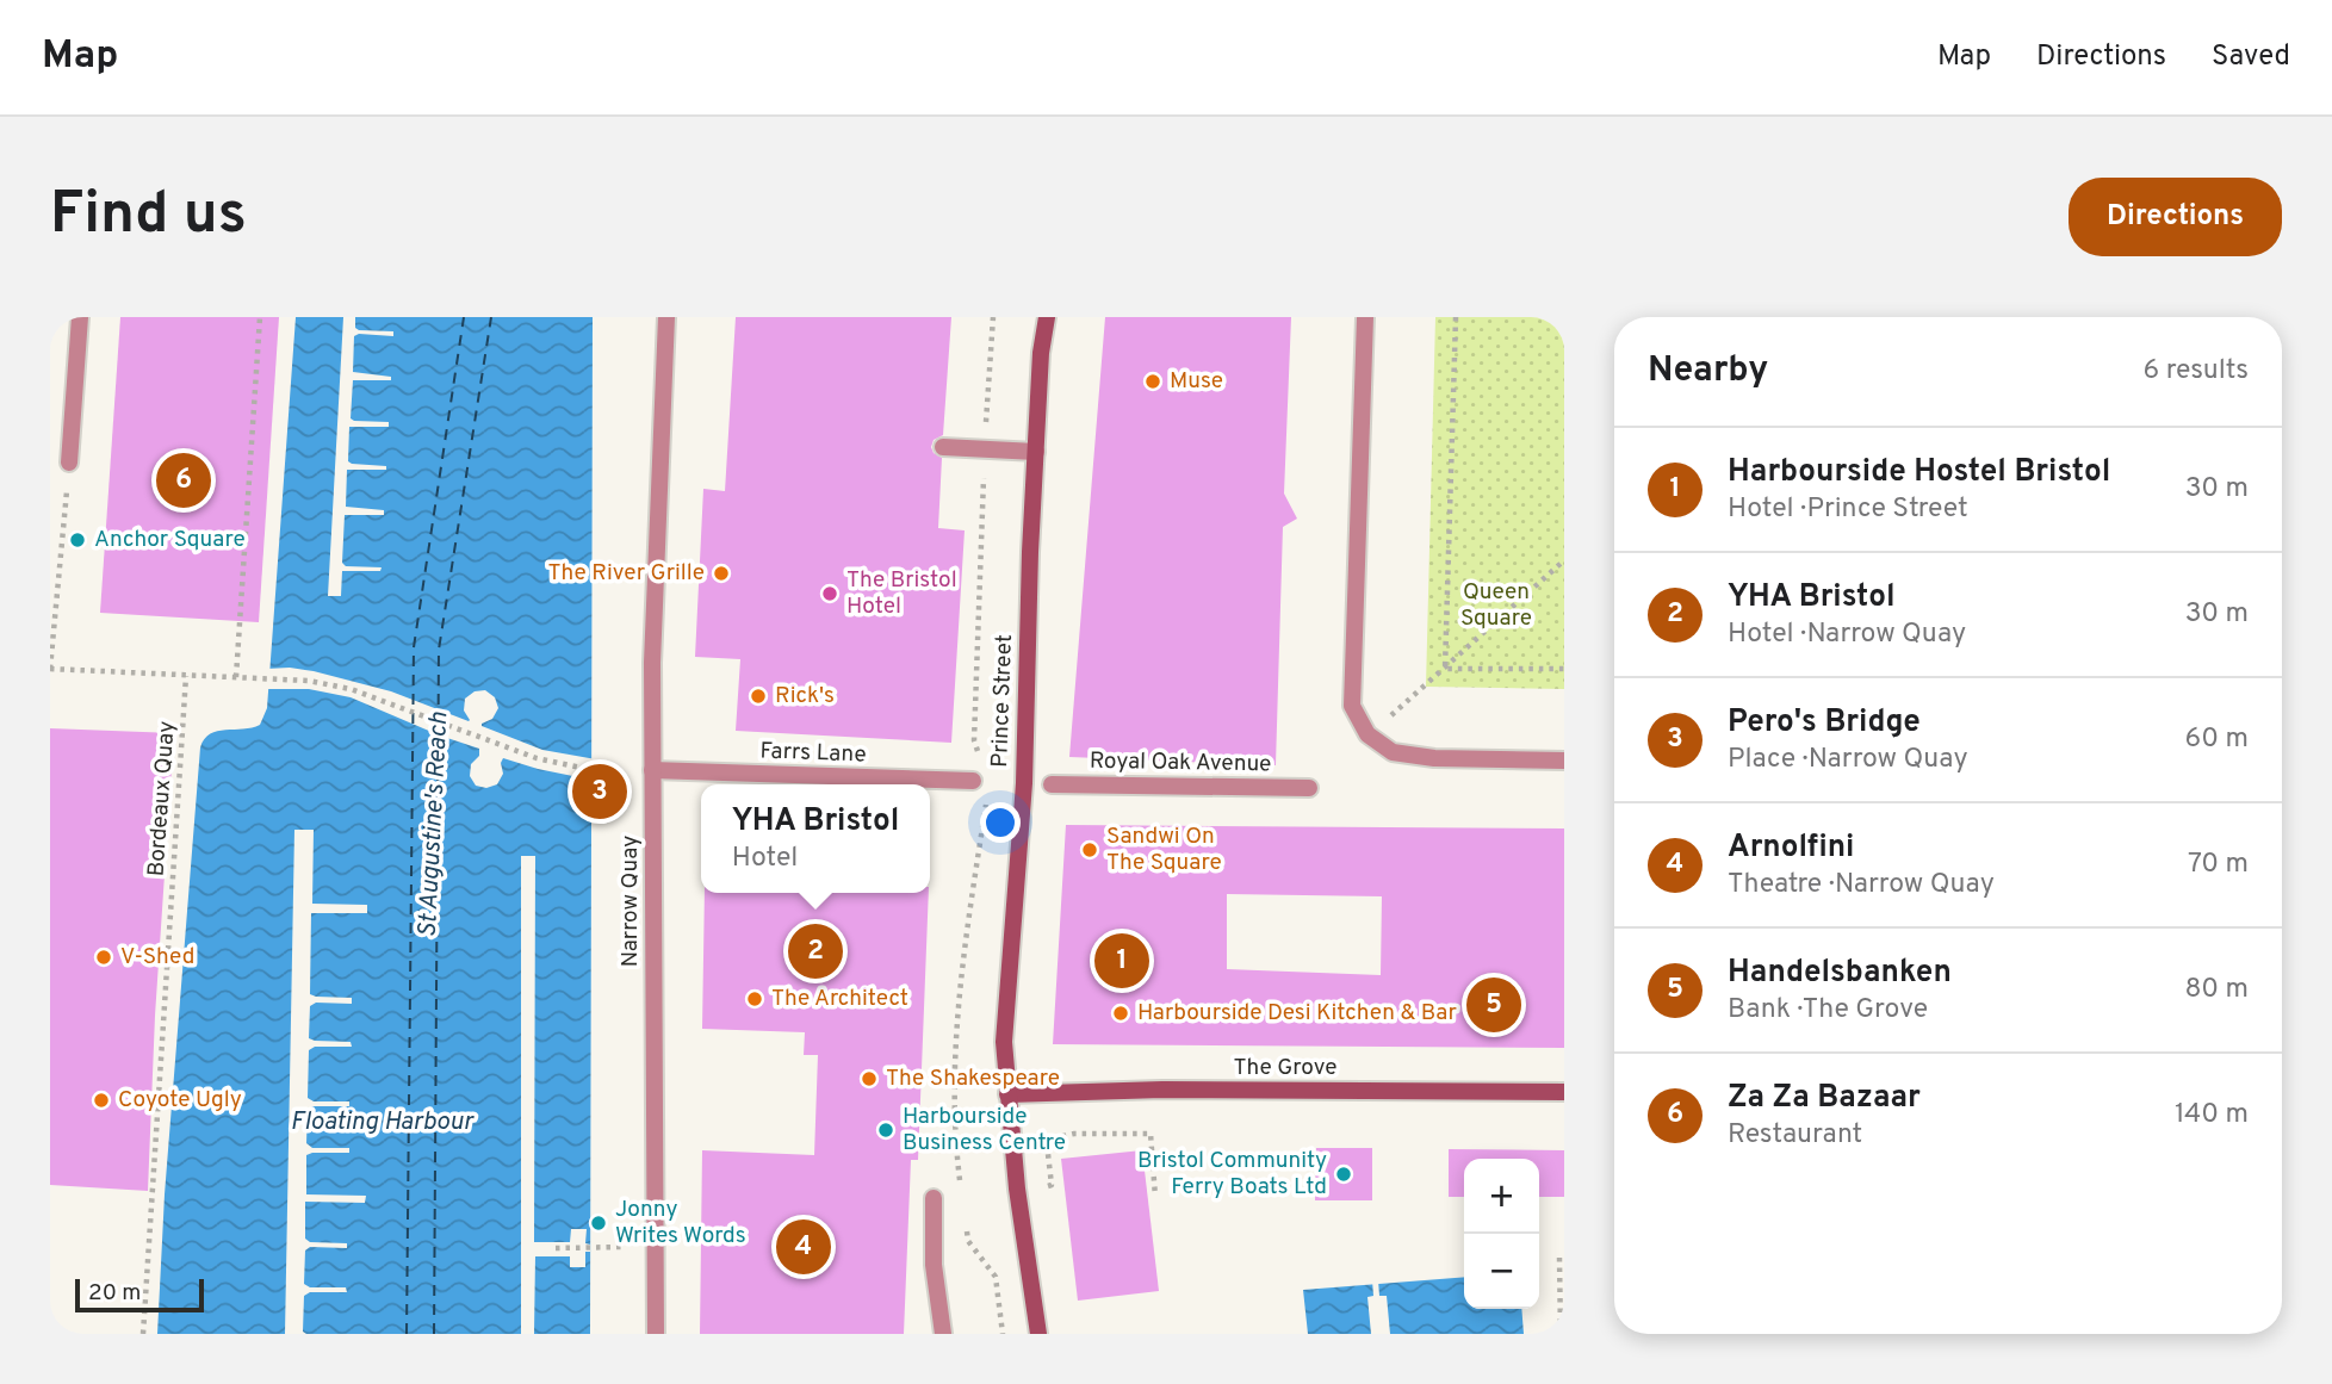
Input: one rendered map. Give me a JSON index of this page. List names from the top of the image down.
{
  "streets": {
    "street": [
      "Prince Street",
      "Farrs Lane",
      "Royal Oak Avenue",
      "Narrow Quay",
      "The Grove"
    ],
    "path": ["Bordeaux Quay"]
  },
  "crossings": [
    ["Prince Street", "The Grove"],
    ["Farrs Lane", "Narrow Quay"]
  ],
  "water": ["St Augustine's Reach", "Floating Harbour"],
  "parks": ["Queen Square"],
  "places": [
    "Muse",
    "Anchor Square",
    "The River Grille",
    "The Bristol Hotel",
    "Rick's",
    "Sandwi On The Square",
    "V-Shed",
    "The Architect",
    "Harbourside Desi Kitchen & Bar",
    "The Shakespeare",
    "Coyote Ugly",
    "Harbourside Business Centre",
    "Bristol Community Ferry Boats Ltd",
    "Jonny Writes Words"
  ],
  "scale_bar": "20 m",
  "page": {
    "header": "Map",
    "nav": ["Map", "Directions", "Saved"],
    "buttons": "Directions",
    "title": "Find us",
    "heading": ["Nearby", "6 results"],
    "list": [
      {
        "mark": "1",
        "name": "Harbourside Hostel Bristol",
        "note": "Hotel · Prince Street",
        "value": "30 m"
      },
      {
        "mark": "2",
        "name": "YHA Bristol",
        "note": "Hotel · Narrow Quay",
        "value": "30 m"
      },
      {
        "mark": "3",
        "name": "Pero's Bridge",
        "note": "Place · Narrow Quay",
        "value": "60 m"
      },
      {
        "mark": "4",
        "name": "Arnolfini",
        "note": "Theatre · Narrow Quay",
        "value": "70 m"
      },
      {
        "mark": "5",
        "name": "Handelsbanken",
        "note": "Bank · The Grove",
        "value": "80 m"
      },
      {
        "mark": "6",
        "name": "Za Za Bazaar",
        "note": "Restaurant",
        "value": "140 m"
      }
    ],
    "pins": [
      "6",
      "3",
      "2",
      "1",
      "5",
      "4"
    ],
    "popup": ["YHA Bristol", "Hotel"],
    "map_buttons": ["+", "−"],
    "scale": "20 m"
  }
}
